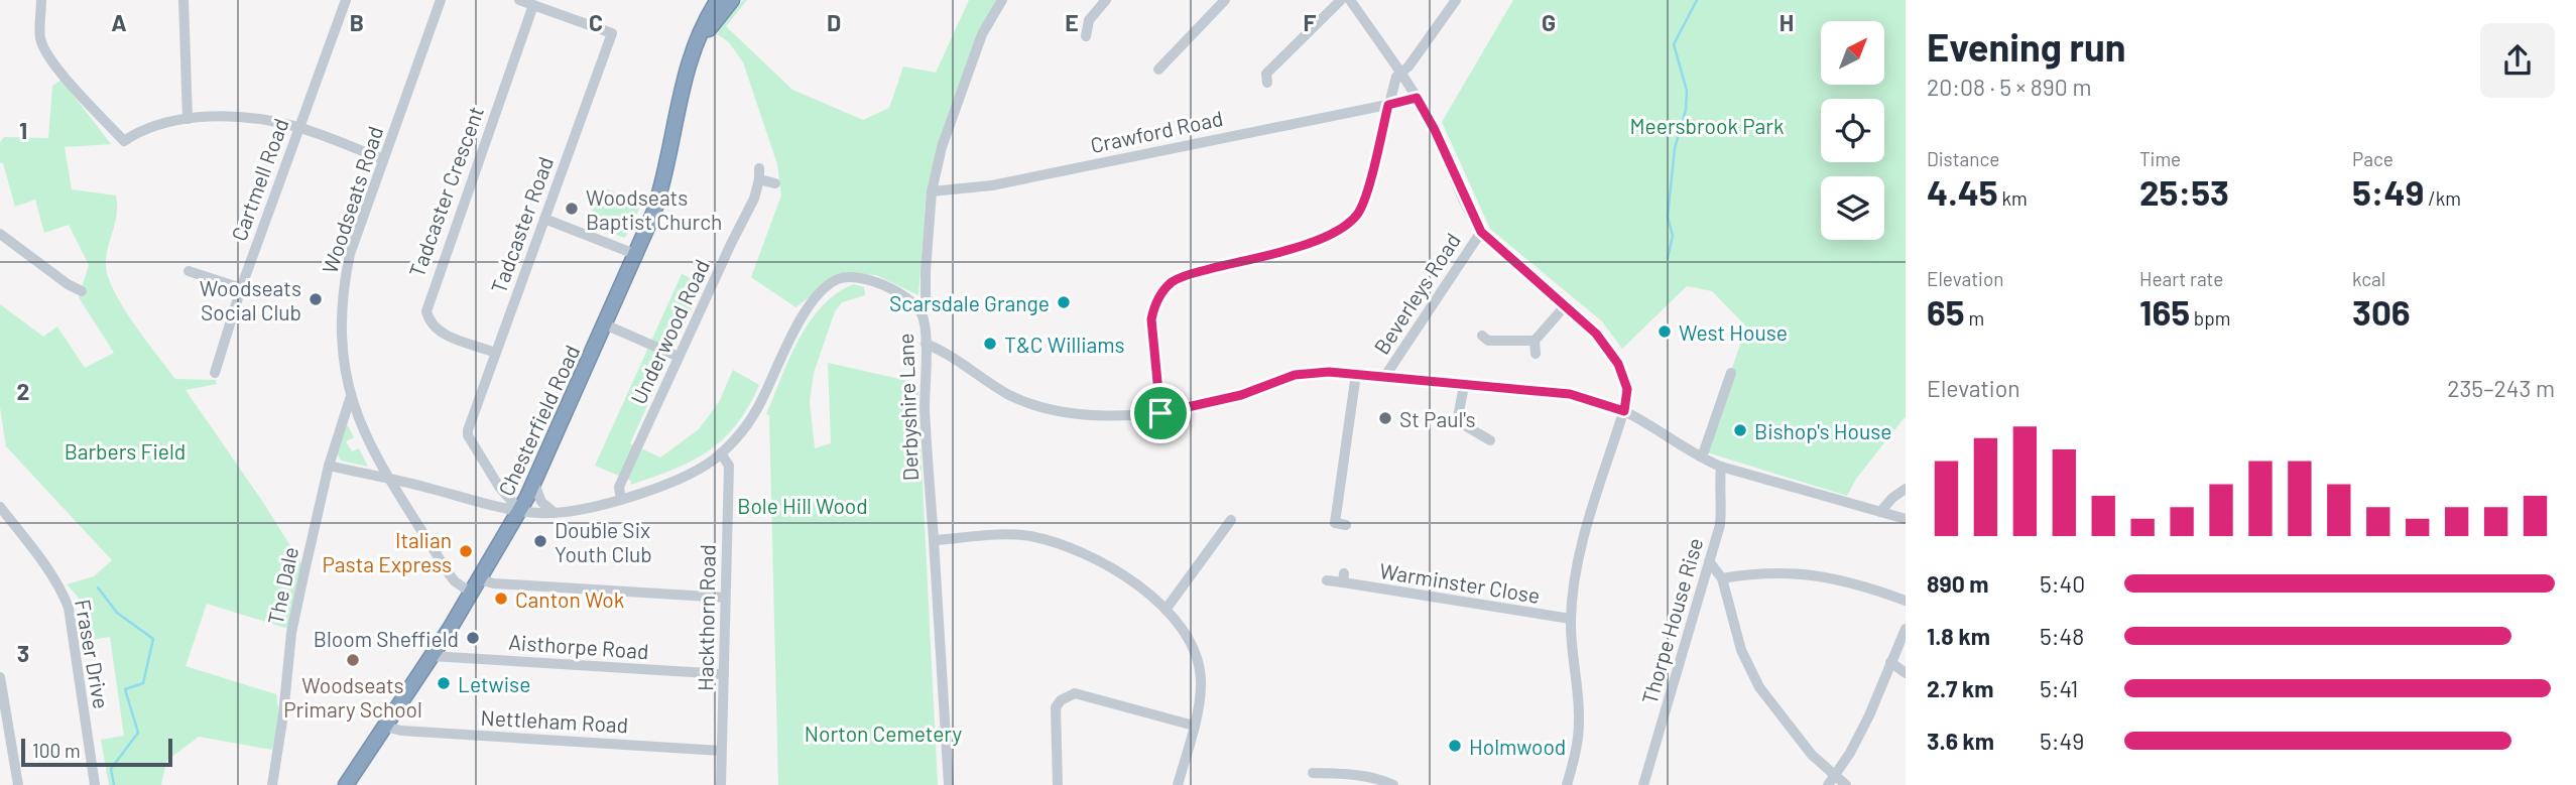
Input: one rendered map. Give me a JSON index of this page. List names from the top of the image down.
{
  "streets": {
    "highway": ["Chesterfield Road"],
    "street": [
      "Crawford Road",
      "Cartmell Road",
      "Tadcaster Crescent",
      "Woodseats Road",
      "Tadcaster Road",
      "Beverleys Road",
      "Underwood Road",
      "Derbyshire Lane",
      "Warminster Close",
      "The Dale",
      "Hackthorn Road",
      "Thorpe House Rise",
      "Aisthorpe Road",
      "Fraser Drive",
      "Nettleham Road"
    ]
  },
  "crossings": [
    ["Crawford Road", "Derbyshire Lane"],
    ["Tadcaster Crescent", "Tadcaster Road"],
    ["Woodseats Road", "Chesterfield Road"],
    ["Woodseats Road", "The Dale"],
    ["Tadcaster Road", "Chesterfield Road"],
    ["Chesterfield Road", "Aisthorpe Road"],
    ["Chesterfield Road", "Nettleham Road"],
    ["Hackthorn Road", "Aisthorpe Road"],
    ["Hackthorn Road", "Nettleham Road"]
  ],
  "parks": [
    "Meersbrook Park",
    "Barbers Field",
    "Bole Hill Wood",
    "Norton Cemetery"
  ],
  "places": [
    "Woodseats Baptist Church",
    "Woodseats Social Club",
    "Scarsdale Grange",
    "West House",
    "T&C Williams",
    "St Paul's",
    "Bishop's House",
    "Double Six Youth Club",
    "Italian Pasta Express",
    "Canton Wok",
    "Bloom Sheffield",
    "Woodseats Primary School",
    "Letwise",
    "Holmwood"
  ],
  "scale_bar": "100 m",
  "north": "top right",
  "page": {
    "heading": ["Evening run", "20:08 · 5 × 890 m"],
    "stats": [
      ["Distance", "4.45 km"],
      ["Time", "25:53"],
      ["Pace", "5:49 /km"],
      ["Elevation", "65 m"],
      ["Heart rate", "165 bpm"],
      ["kcal", "306"]
    ],
    "chart": ["Elevation", "235–243 m"],
    "list": [
      {
        "name": "890 m",
        "note": "5:40"
      },
      {
        "name": "1.8 km",
        "note": "5:48"
      },
      {
        "name": "2.7 km",
        "note": "5:41"
      },
      {
        "name": "3.6 km",
        "note": "5:49"
      }
    ],
    "scale": "100 m"
  },
  "grid": {
    "columns": [
      "A",
      "B",
      "C",
      "D",
      "E",
      "F",
      "G",
      "H"
    ],
    "rows": ["1", "2", "3"]
  }
}
